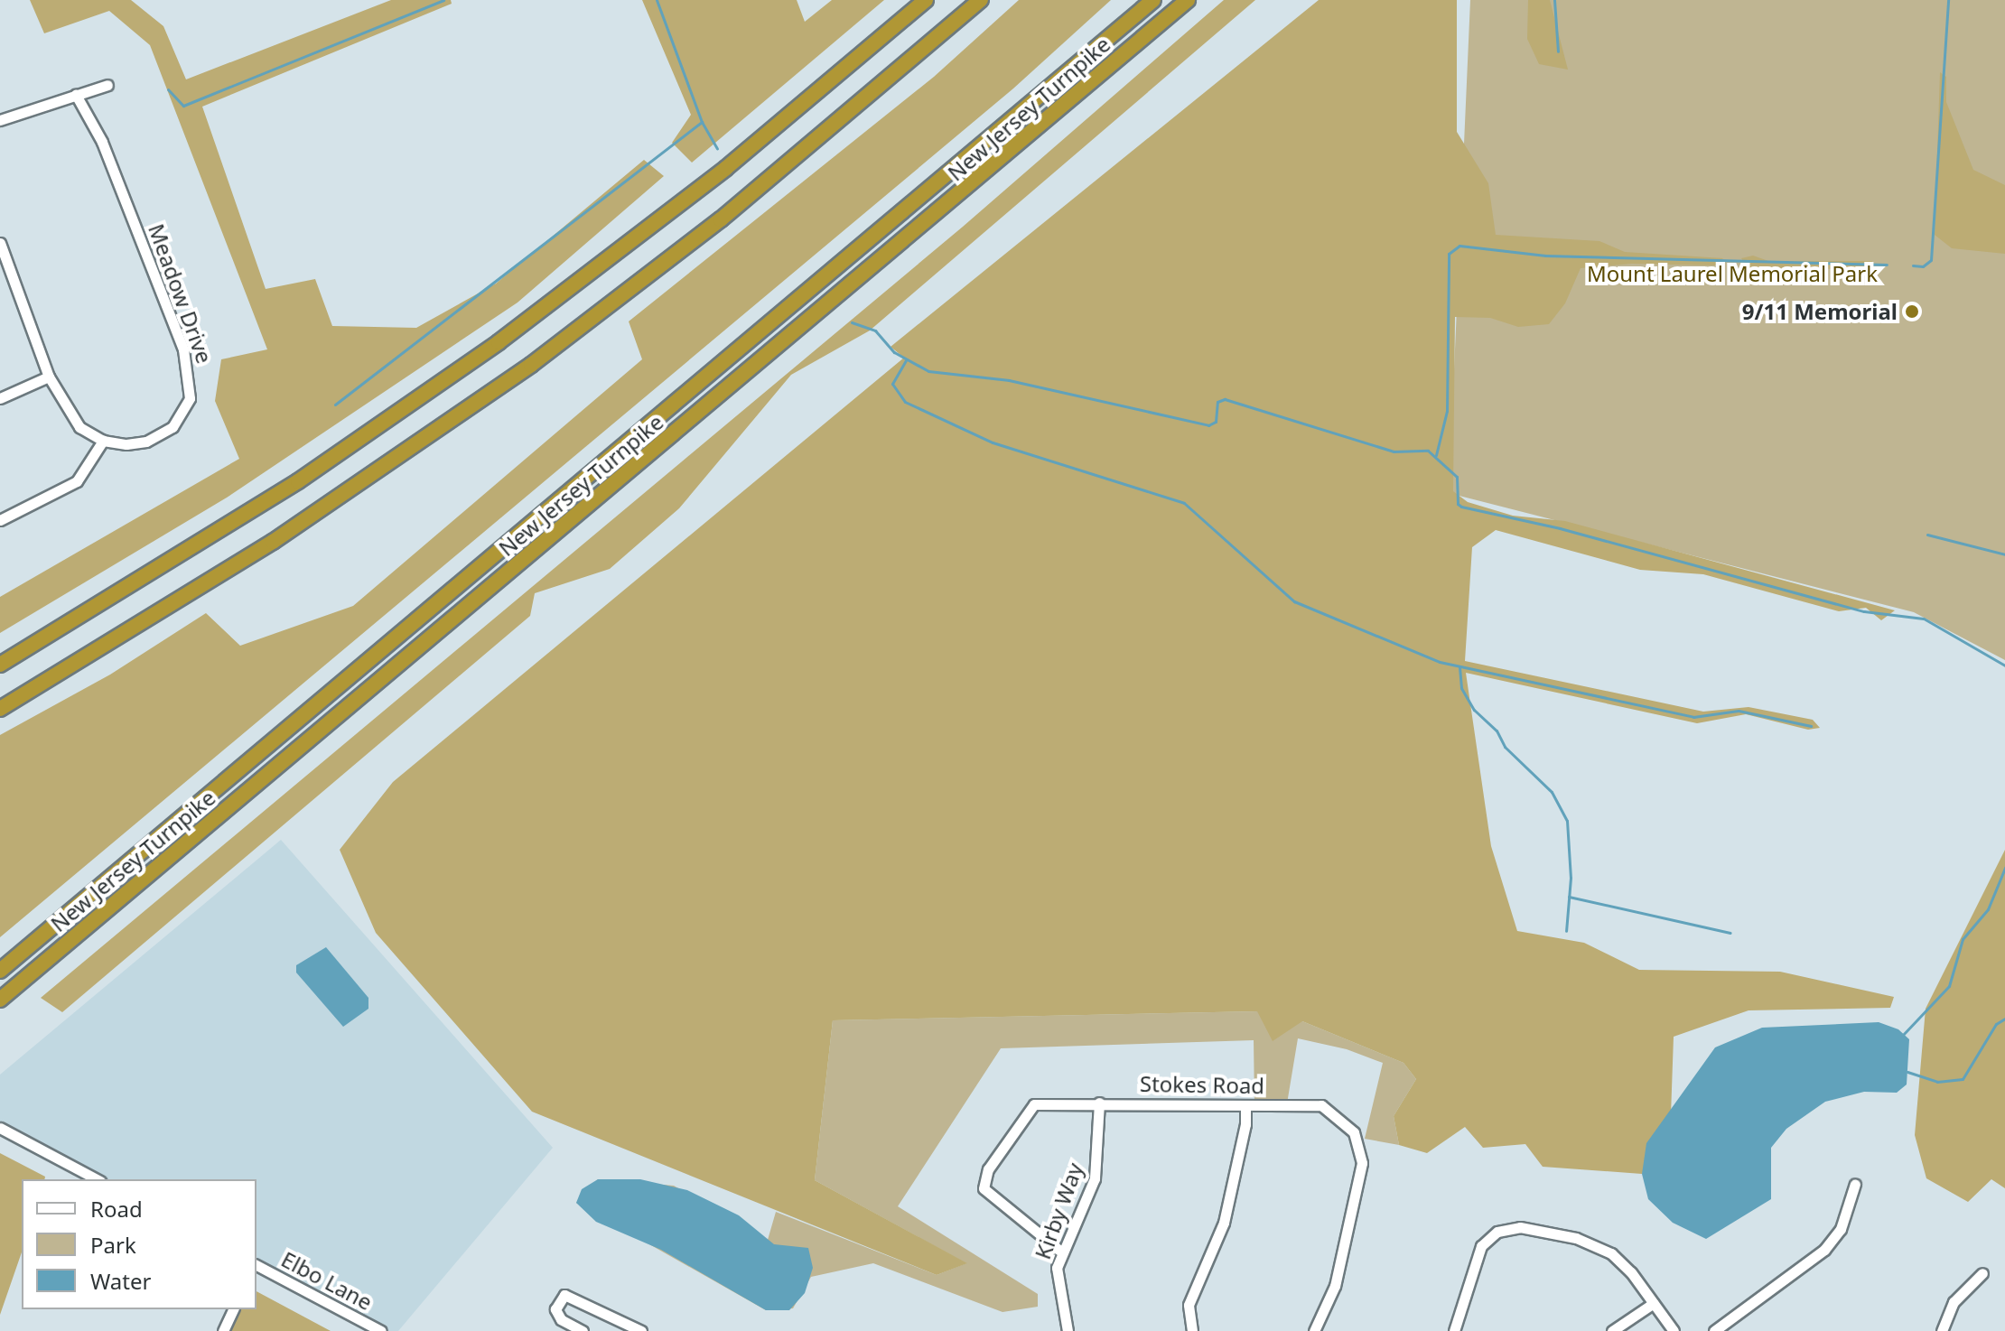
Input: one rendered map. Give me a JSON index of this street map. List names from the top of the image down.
{
  "streets": {
    "highway": ["New Jersey Turnpike"],
    "street": [
      "Meadow Drive",
      "Stokes Road",
      "Kirby Way",
      "Elbo Lane"
    ]
  },
  "crossings": [
    ["Stokes Road", "Kirby Way"]
  ],
  "parks": ["Mount Laurel Memorial Park"],
  "places": ["9/11 Memorial"],
  "legend": ["Road", "Park", "Water"]
}
